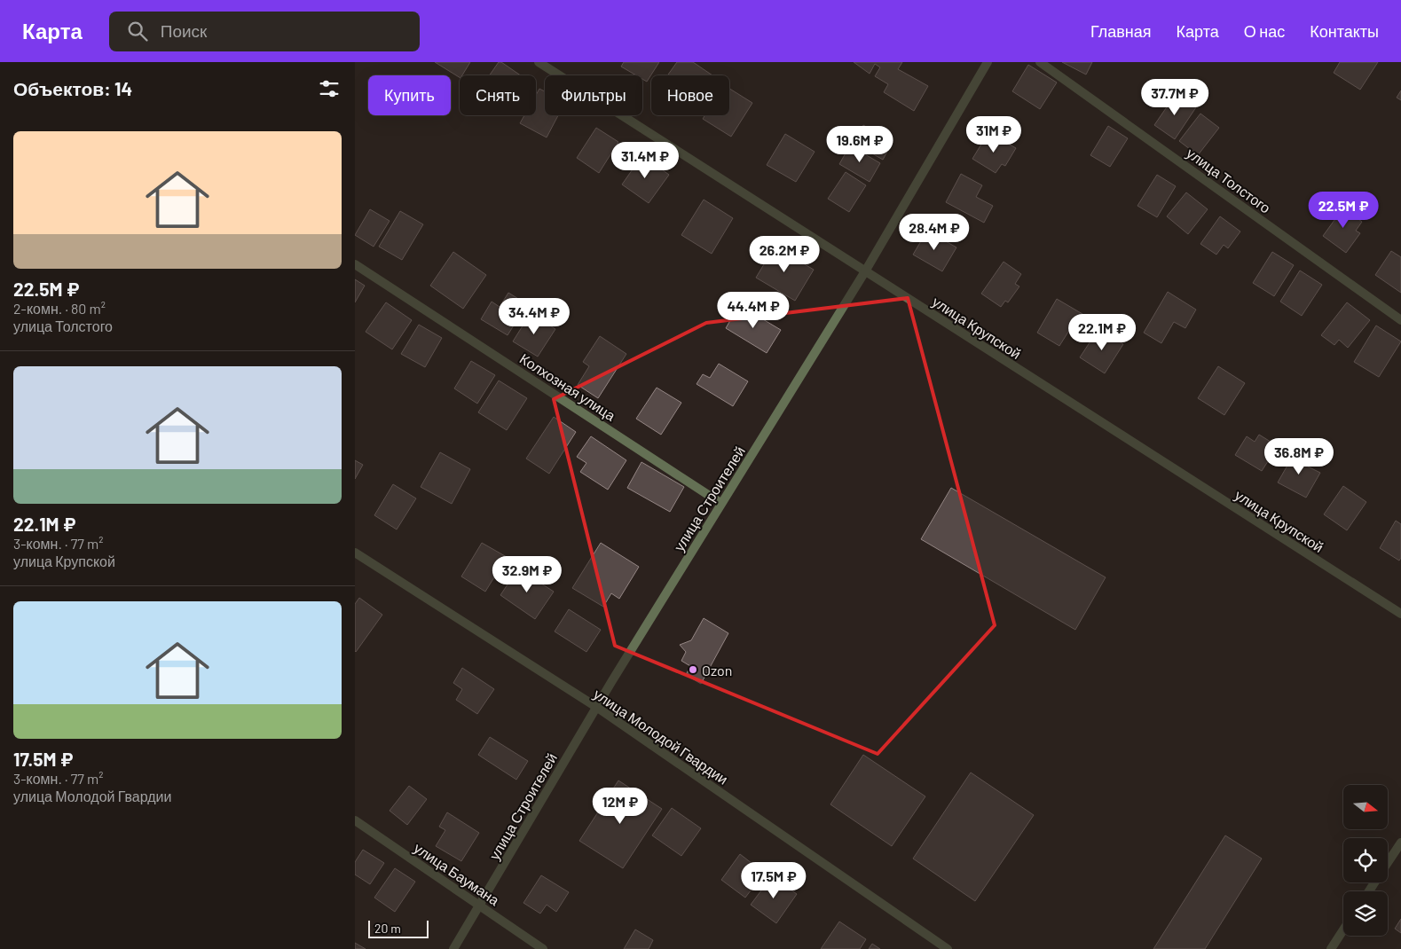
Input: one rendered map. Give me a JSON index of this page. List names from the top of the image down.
{
  "streets": {
    "street": [
      "улица Толстого",
      "улица Крупской",
      "Колхозная улица",
      "улица Строителей",
      "улица Молодой Гвардии",
      "улица Баумана"
    ]
  },
  "crossings": [
    ["улица Крупской", "улица Строителей"],
    ["Колхозная улица", "улица Строителей"],
    ["улица Строителей", "улица Молодой Гвардии"],
    ["улица Строителей", "улица Баумана"]
  ],
  "places": ["Ozon"],
  "scale_bar": "20 m",
  "north": "right",
  "page": {
    "header": "Карта",
    "search": "Поиск",
    "nav": [
      "Главная",
      "Карта",
      "О нас",
      "Контакты"
    ],
    "heading": "Объектов: 14",
    "chip": [
      "Купить",
      "Снять",
      "Фильтры",
      "Новое"
    ],
    "price": [
      "37.7M ₽",
      "31M ₽",
      "19.6M ₽",
      "31.4M ₽",
      "22.5M ₽",
      "28.4M ₽",
      "26.2M ₽",
      "44.4M ₽",
      "34.4M ₽",
      "22.1M ₽",
      "36.8M ₽",
      "32.9M ₽",
      "12M ₽",
      "17.5M ₽"
    ],
    "list": [
      {
        "name": "22.5M ₽",
        "note": "2-комн. · 80 m² · улица Толстого"
      },
      {
        "name": "22.1M ₽",
        "note": "3-комн. · 77 m² · улица Крупской"
      },
      {
        "name": "17.5M ₽",
        "note": "3-комн. · 77 m² · улица Молодой Гвардии"
      }
    ],
    "scale": "20 m"
  }
}
